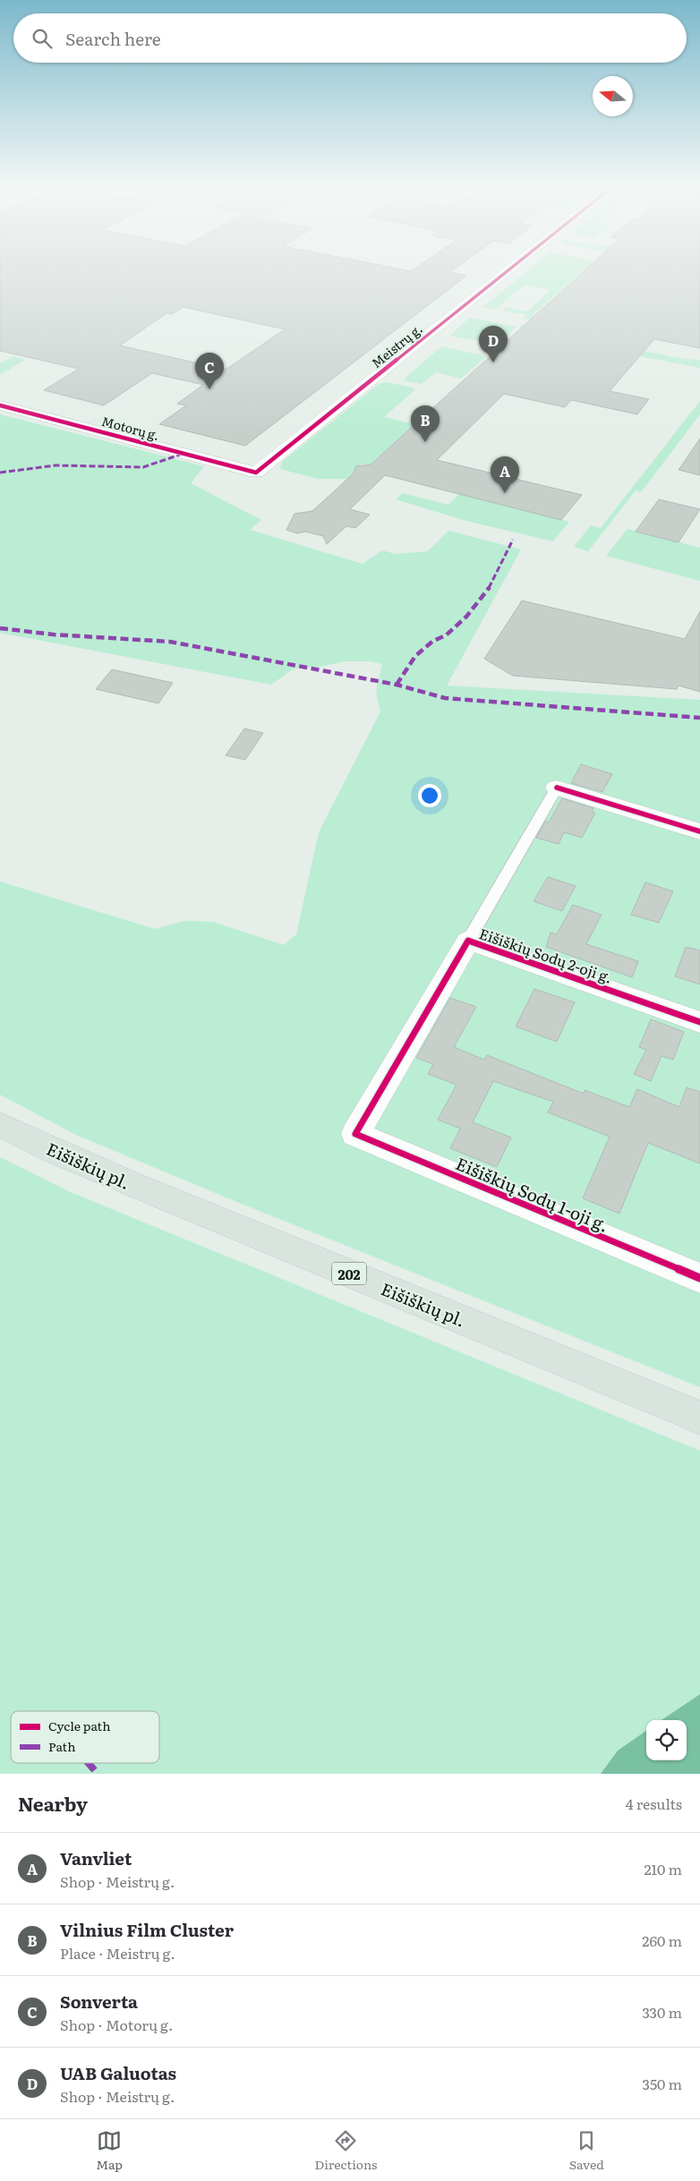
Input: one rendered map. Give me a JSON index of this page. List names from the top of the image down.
{
  "streets": {
    "main road": ["Eišiškių pl.", "202"],
    "street": [
      "Meistrų g.",
      "Motorų g.",
      "Eišiškių Sodų 2-oji g.",
      "Eišiškių Sodų 1-oji g."
    ]
  },
  "crossings": [
    ["Meistrų g.", "Motorų g."],
    ["Eišiškių Sodų 2-oji g.", "Eišiškių Sodų 1-oji g."]
  ],
  "legend": ["Cycle path", "Path"],
  "north": "left",
  "page": {
    "search": "Search here",
    "pins": [
      "D",
      "C",
      "B",
      "A"
    ],
    "heading": ["Nearby", "4 results"],
    "list": [
      {
        "mark": "A",
        "name": "Vanvliet",
        "note": "Shop · Meistrų g.",
        "value": "210 m"
      },
      {
        "mark": "B",
        "name": "Vilnius Film Cluster",
        "note": "Place · Meistrų g.",
        "value": "260 m"
      },
      {
        "mark": "C",
        "name": "Sonverta",
        "note": "Shop · Motorų g.",
        "value": "330 m"
      },
      {
        "mark": "D",
        "name": "UAB Galuotas",
        "note": "Shop · Meistrų g.",
        "value": "350 m"
      }
    ],
    "nav": ["Map", "Directions", "Saved"]
  }
}
